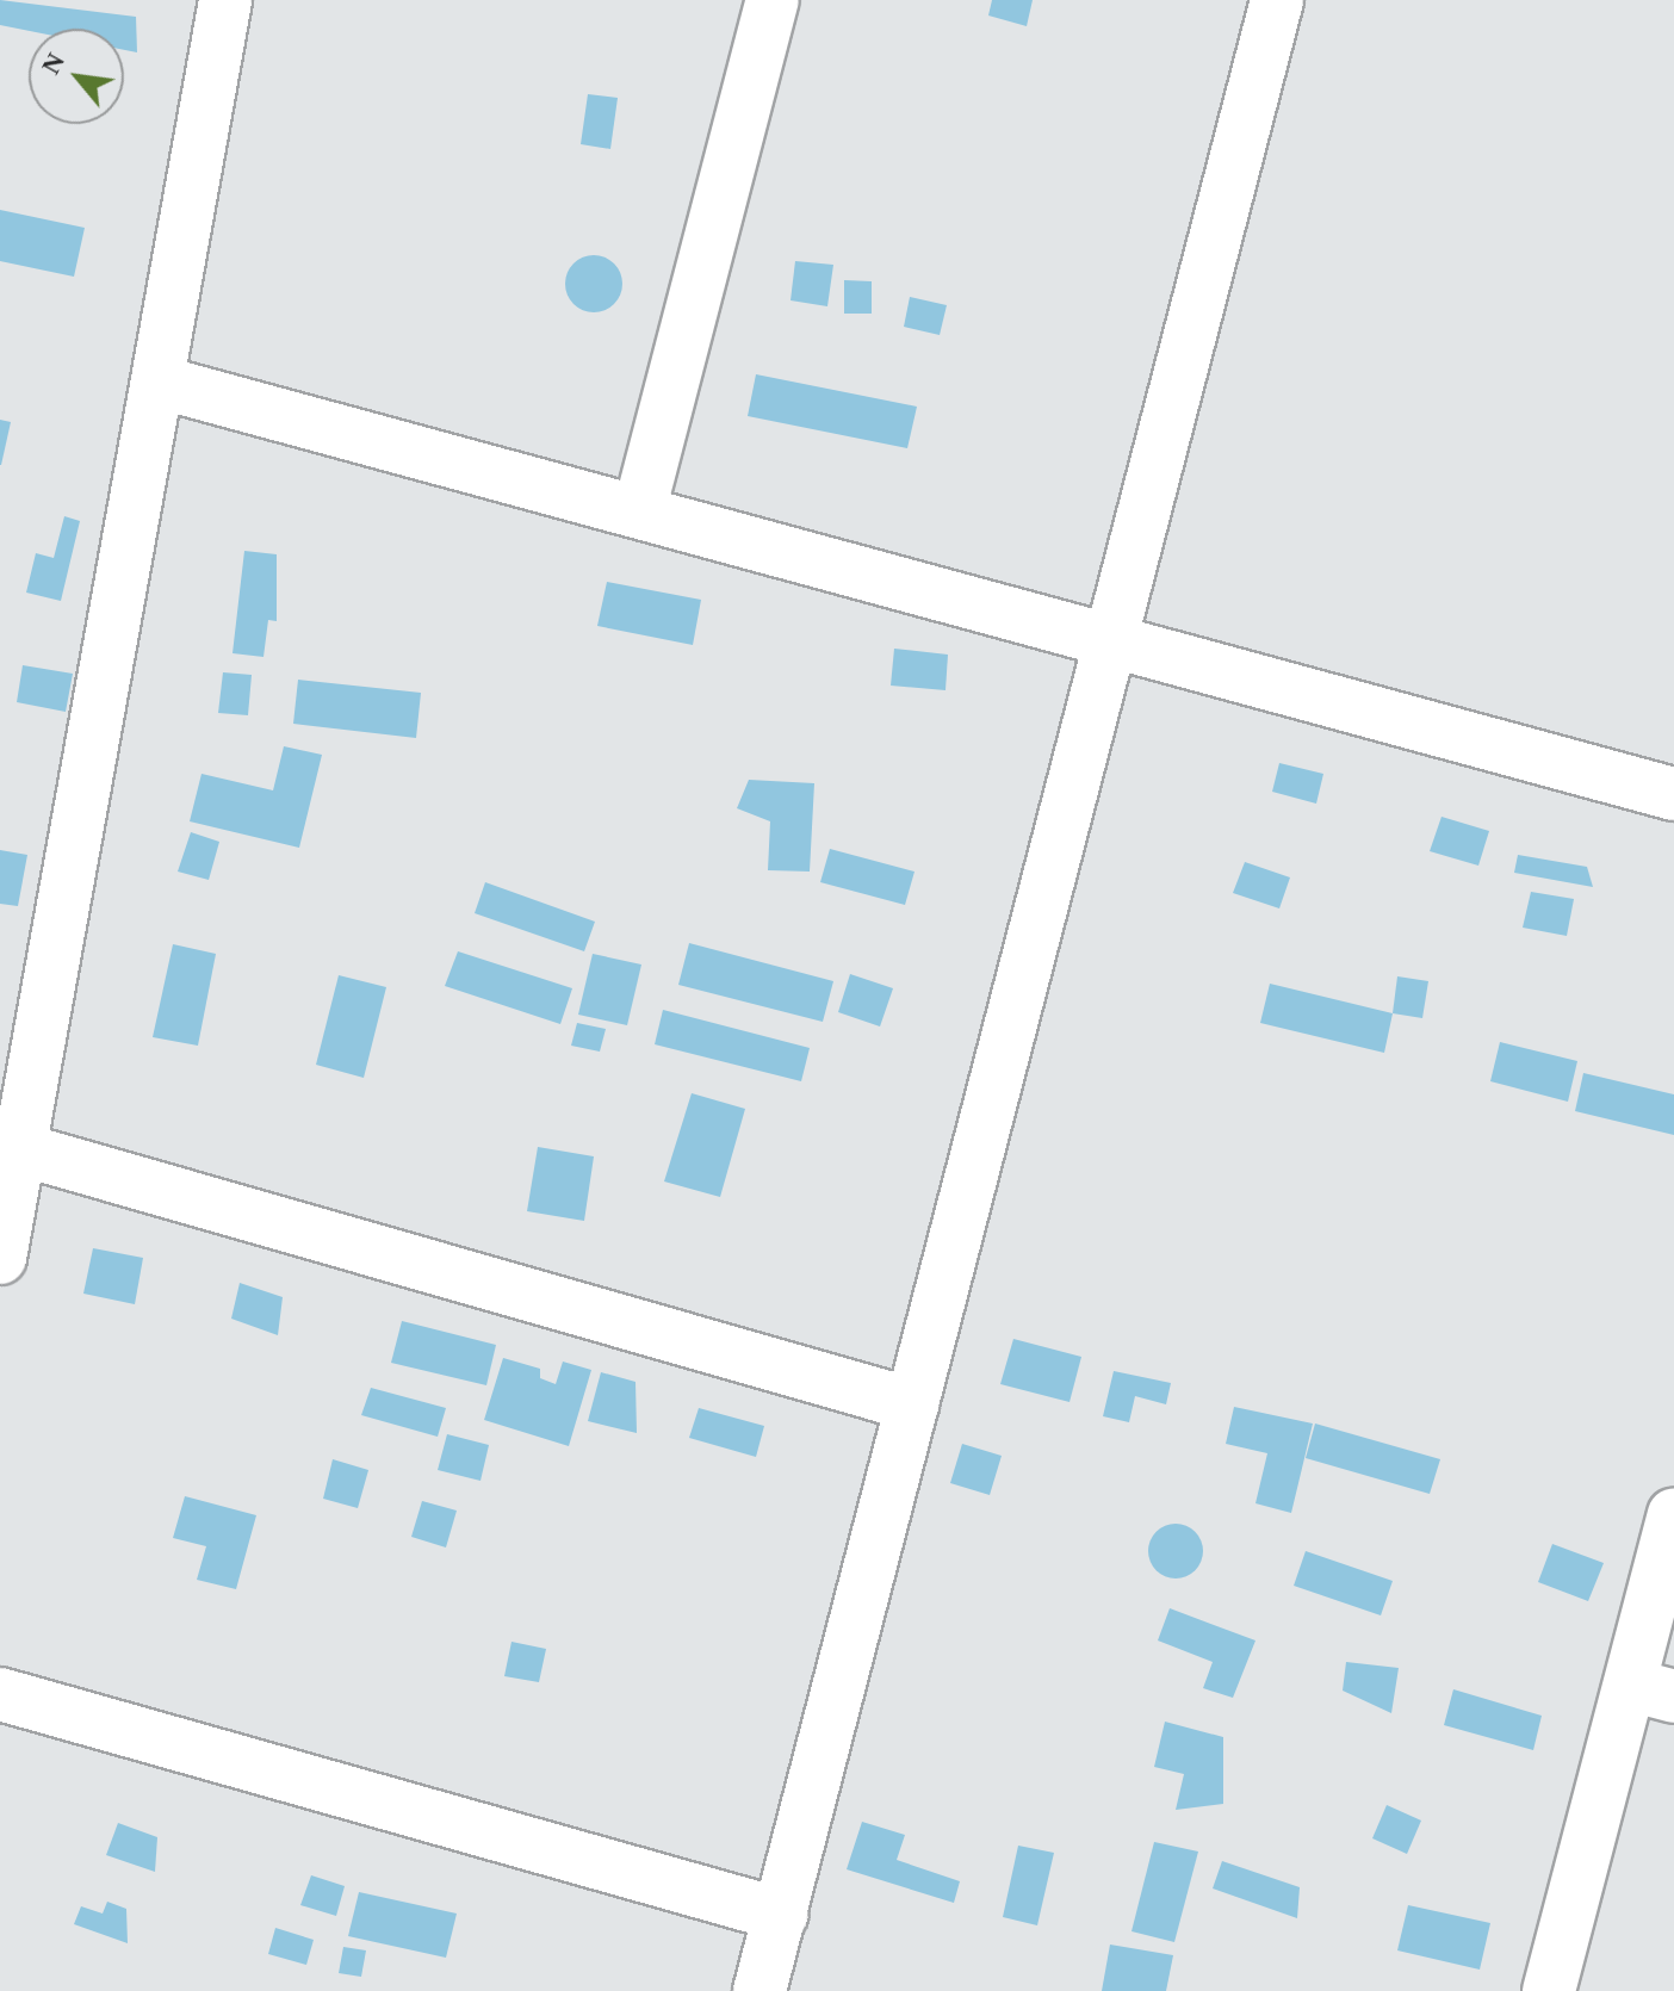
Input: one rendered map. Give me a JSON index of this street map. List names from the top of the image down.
{
  "north": "top left"
}
